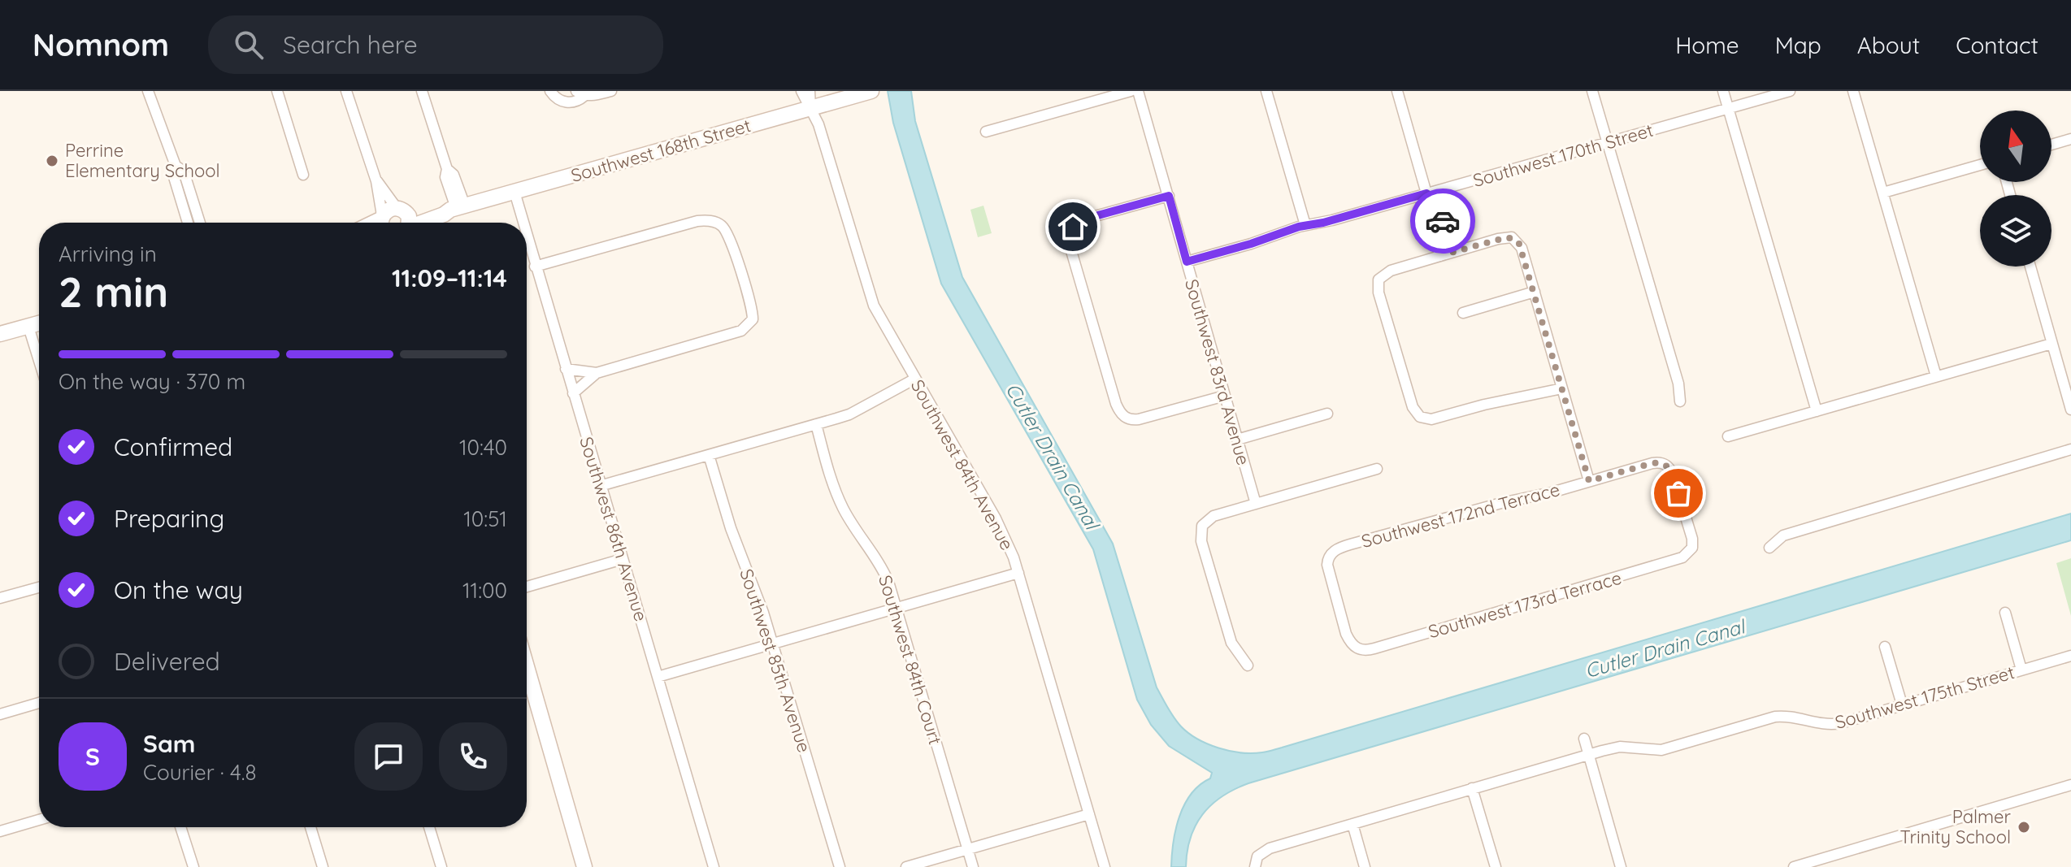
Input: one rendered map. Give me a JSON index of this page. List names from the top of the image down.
{
  "streets": {
    "street": [
      "Southwest 168th Street",
      "Southwest 170th Street",
      "Southwest 83rd Avenue",
      "Southwest 84th Avenue",
      "Southwest 172nd Terrace",
      "Southwest 86th Avenue",
      "Southwest 173rd Terrace",
      "Southwest 84th Court",
      "Southwest 85th Avenue",
      "Southwest 175th Street"
    ]
  },
  "crossings": [
    ["Southwest 168th Street", "Southwest 84th Avenue"],
    ["Southwest 168th Street", "Southwest 86th Avenue"],
    ["Southwest 170th Street", "Southwest 83rd Avenue"],
    ["Southwest 172nd Terrace", "Southwest 173rd Terrace"]
  ],
  "water": ["Cutler Drain Canal"],
  "places": ["Perrine Elementary School", "Palmer Trinity School"],
  "north": "top",
  "page": {
    "header": "Nomnom",
    "search": "Search here",
    "nav": [
      "Home",
      "Map",
      "About",
      "Contact"
    ],
    "heading": ["2 min", "Arriving in", "11:09–11:14"],
    "panel": ["Sam", "Courier · 4.8"],
    "bar": "On the way · 370 m",
    "list": [
      ["Confirmed", "10:40"],
      ["Preparing", "10:51"],
      ["On the way", "11:00"],
      "Delivered"
    ],
    "round": "S"
  }
}
